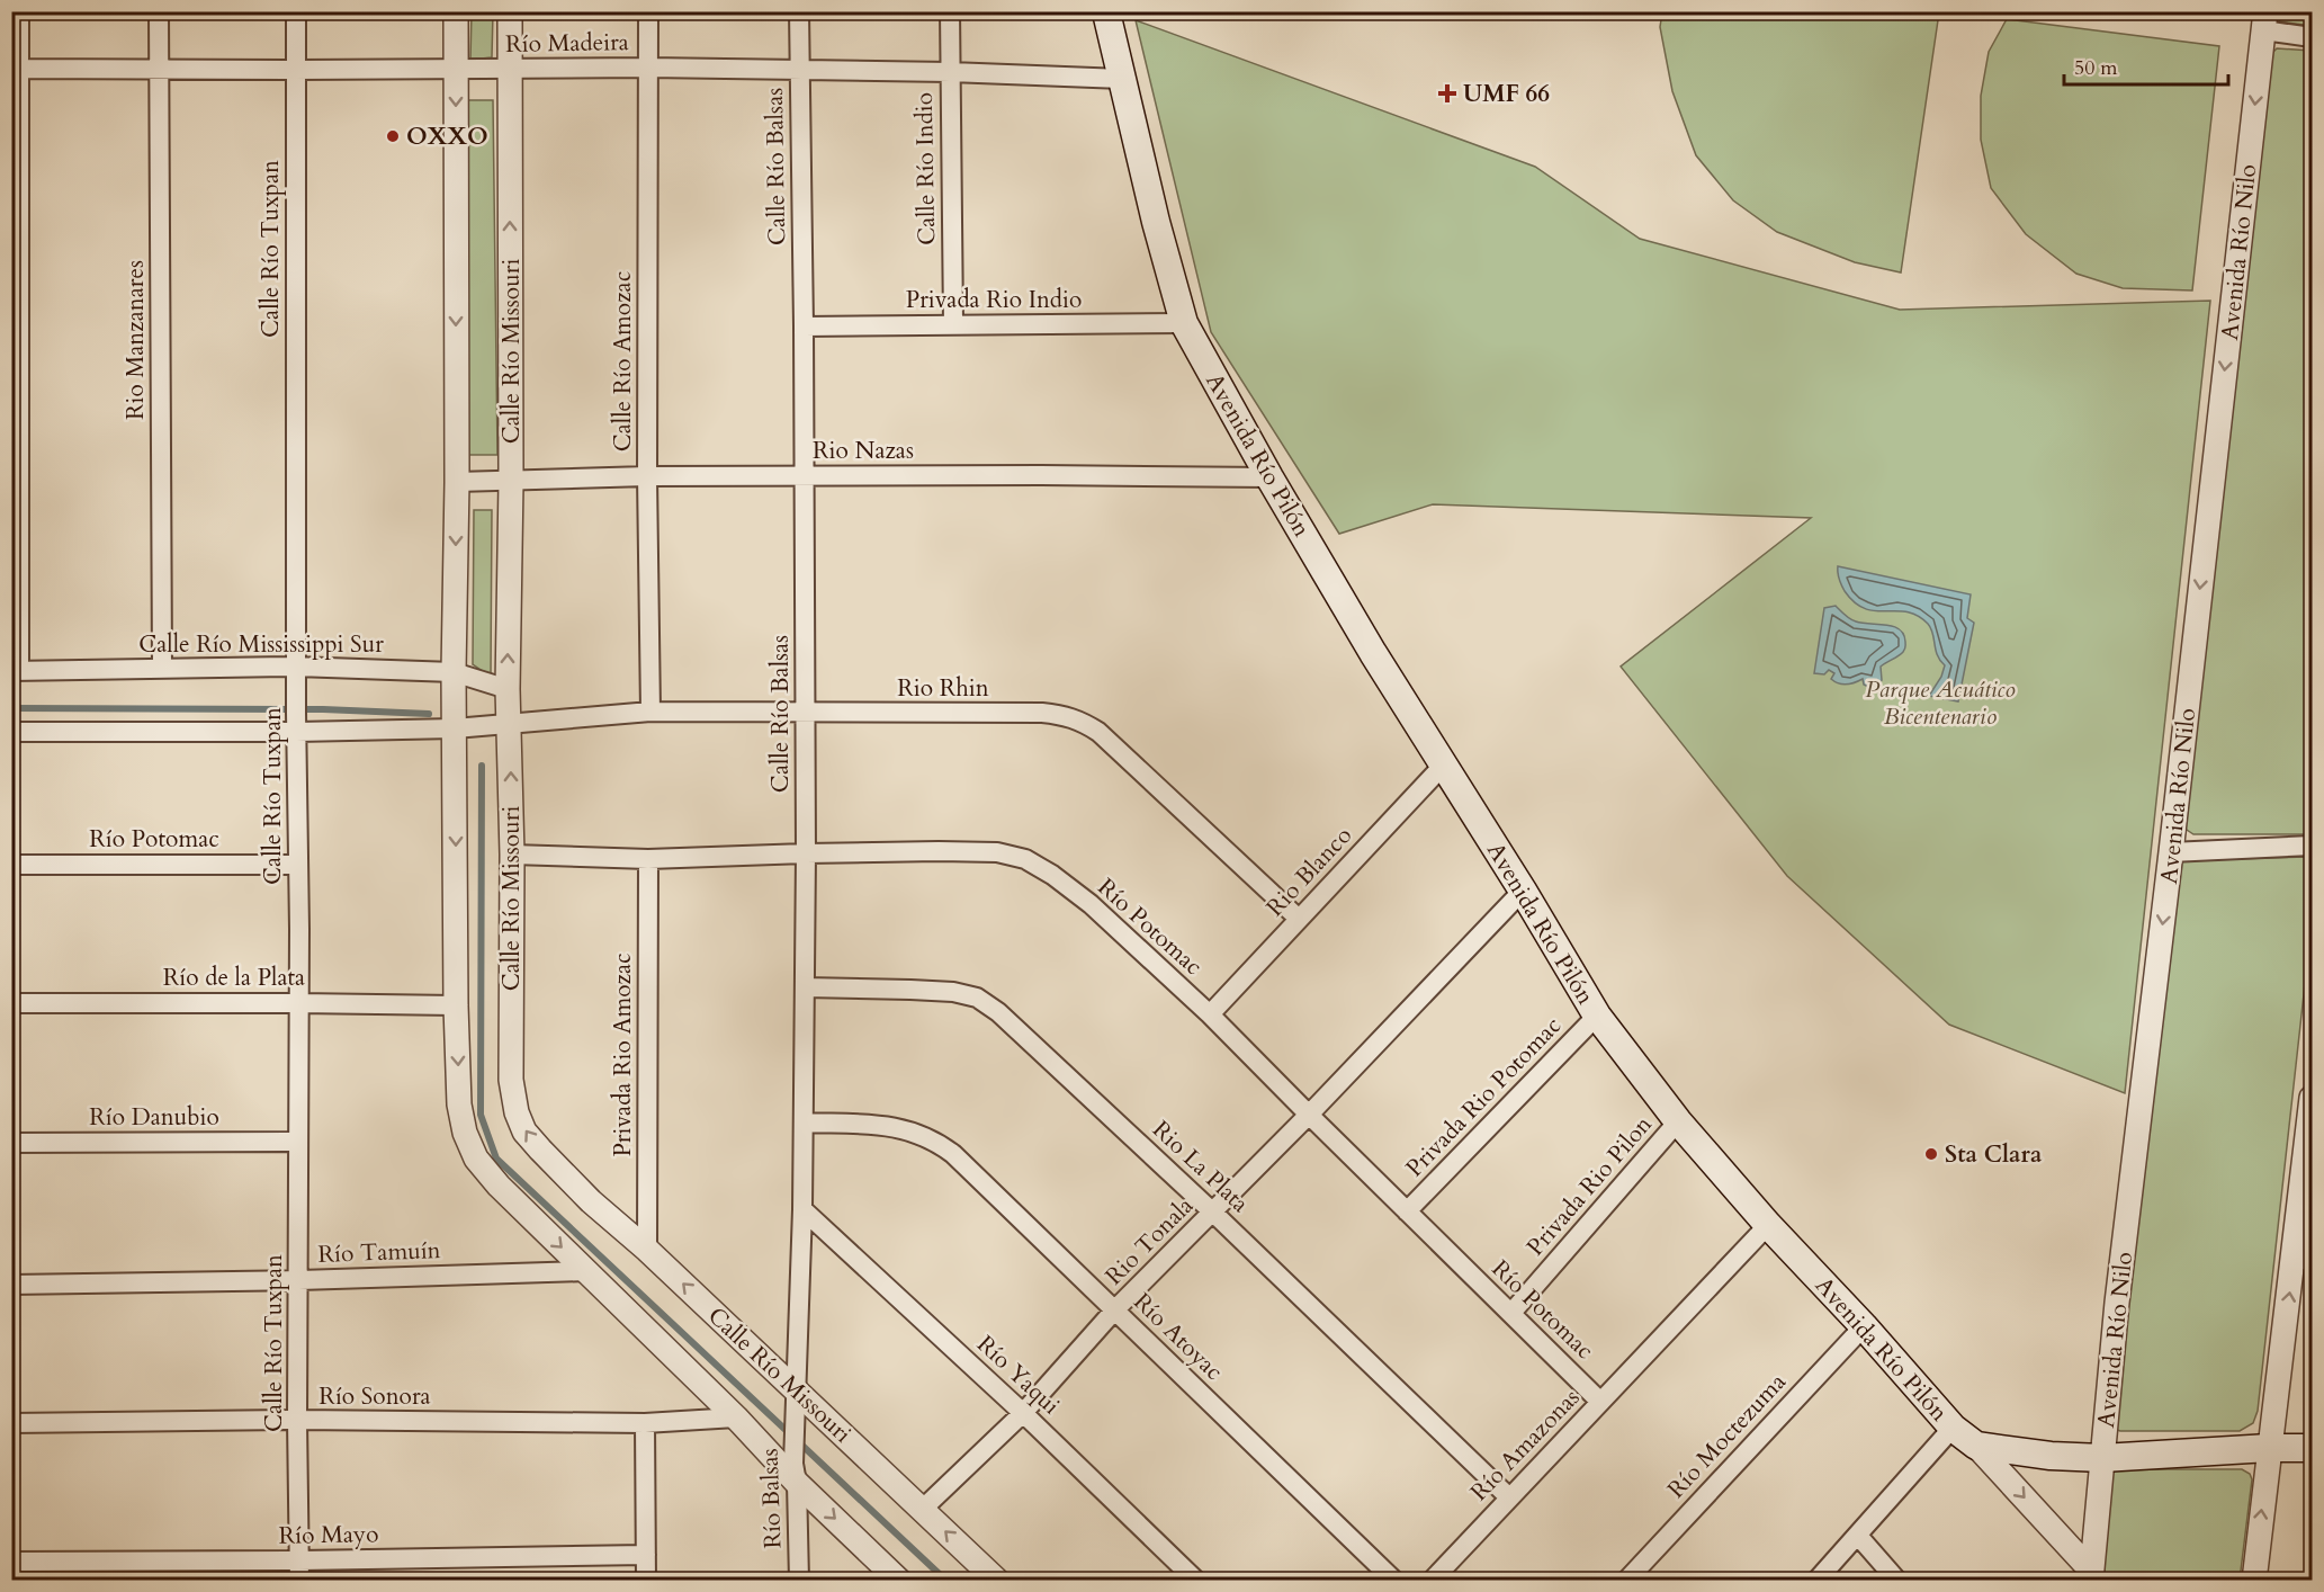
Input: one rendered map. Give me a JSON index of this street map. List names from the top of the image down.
{
  "streets": {
    "main road": ["Avenida Río Pilón"],
    "street": [
      "Río Madeira",
      "Calle Río Balsas",
      "Calle Río Indio",
      "Calle Río Tuxpan",
      "Avenida Río Nilo",
      "Privada Rio Indio",
      "Rio Manzanares",
      "Calle Río Missouri",
      "Calle Río Amozac",
      "Rio Nazas",
      "Calle Río Mississippi Sur",
      "Rio Rhin",
      "Río Potomac",
      "Rio Blanco",
      "Río de la Plata",
      "Privada Rio Amozac",
      "Privada Rio Potomac",
      "Río Danubio",
      "Rio La Plata",
      "Privada Rio Pilon",
      "Rio Tonala",
      "Río Tamuín",
      "Río Atoyac",
      "Río Yaqui",
      "Río Sonora",
      "Río Moctezuma",
      "Río Amazonas",
      "Río Balsas",
      "Río Mayo"
    ]
  },
  "crossings": [
    ["Río Madeira", "Calle Río Balsas"],
    ["Río Madeira", "Calle Río Indio"],
    ["Río Madeira", "Calle Río Tuxpan"],
    ["Río Madeira", "Rio Manzanares"],
    ["Río Madeira", "Calle Río Missouri"],
    ["Río Madeira", "Calle Río Amozac"],
    ["Río Madeira", "Avenida Río Pilón"],
    ["Calle Río Balsas", "Privada Rio Indio"],
    ["Calle Río Balsas", "Calle Río Missouri"],
    ["Calle Río Balsas", "Rio Nazas"],
    ["Calle Río Balsas", "Rio Rhin"],
    ["Calle Río Balsas", "Río Potomac"],
    ["Calle Río Balsas", "Rio La Plata"],
    ["Calle Río Balsas", "Río Atoyac"],
    ["Calle Río Balsas", "Río Yaqui"],
    ["Calle Río Balsas", "Río Balsas"],
    ["Calle Río Indio", "Privada Rio Indio"],
    ["Calle Río Tuxpan", "Calle Río Mississippi Sur"],
    ["Calle Río Tuxpan", "Rio Rhin"],
    ["Calle Río Tuxpan", "Río Potomac"],
    ["Calle Río Tuxpan", "Río de la Plata"],
    ["Calle Río Tuxpan", "Río Danubio"],
    ["Calle Río Tuxpan", "Río Tamuín"],
    ["Calle Río Tuxpan", "Río Sonora"],
    ["Calle Río Tuxpan", "Río Mayo"],
    ["Privada Rio Indio", "Avenida Río Pilón"],
    ["Rio Manzanares", "Calle Río Mississippi Sur"],
    ["Calle Río Missouri", "Rio Nazas"],
    ["Calle Río Missouri", "Calle Río Mississippi Sur"],
    ["Calle Río Missouri", "Rio Rhin"],
    ["Calle Río Missouri", "Río Potomac"],
    ["Calle Río Missouri", "Privada Rio Amozac"],
    ["Calle Río Missouri", "Rio Tonala"],
    ["Calle Río Amozac", "Rio Nazas"],
    ["Calle Río Amozac", "Rio Rhin"],
    ["Rio Nazas", "Avenida Río Pilón"],
    ["Avenida Río Pilón", "Rio Blanco"],
    ["Avenida Río Pilón", "Privada Rio Potomac"],
    ["Avenida Río Pilón", "Privada Rio Pilon"],
    ["Avenida Río Pilón", "Rio Tonala"],
    ["Avenida Río Pilón", "Río Moctezuma"],
    ["Avenida Río Pilón", "Río Amazonas"],
    ["Rio Rhin", "Rio Blanco"],
    ["Río Potomac", "Rio Blanco"],
    ["Río Potomac", "Privada Rio Amozac"],
    ["Río Potomac", "Privada Rio Potomac"],
    ["Río Potomac", "Privada Rio Pilon"],
    ["Río Potomac", "Rio Tonala"],
    ["Río Potomac", "Río Amazonas"],
    ["Rio La Plata", "Rio Tonala"],
    ["Rio La Plata", "Río Amazonas"],
    ["Rio Tonala", "Río Atoyac"],
    ["Rio Tonala", "Río Yaqui"]
  ],
  "one_way": ["Avenida Río Nilo"],
  "parks": ["Parque Acuático Bicentenario"],
  "places": {
    "health": ["UMF 66"],
    "other": ["OXXO", "Sta Clara"]
  },
  "scale_bar": "50 m"
}
